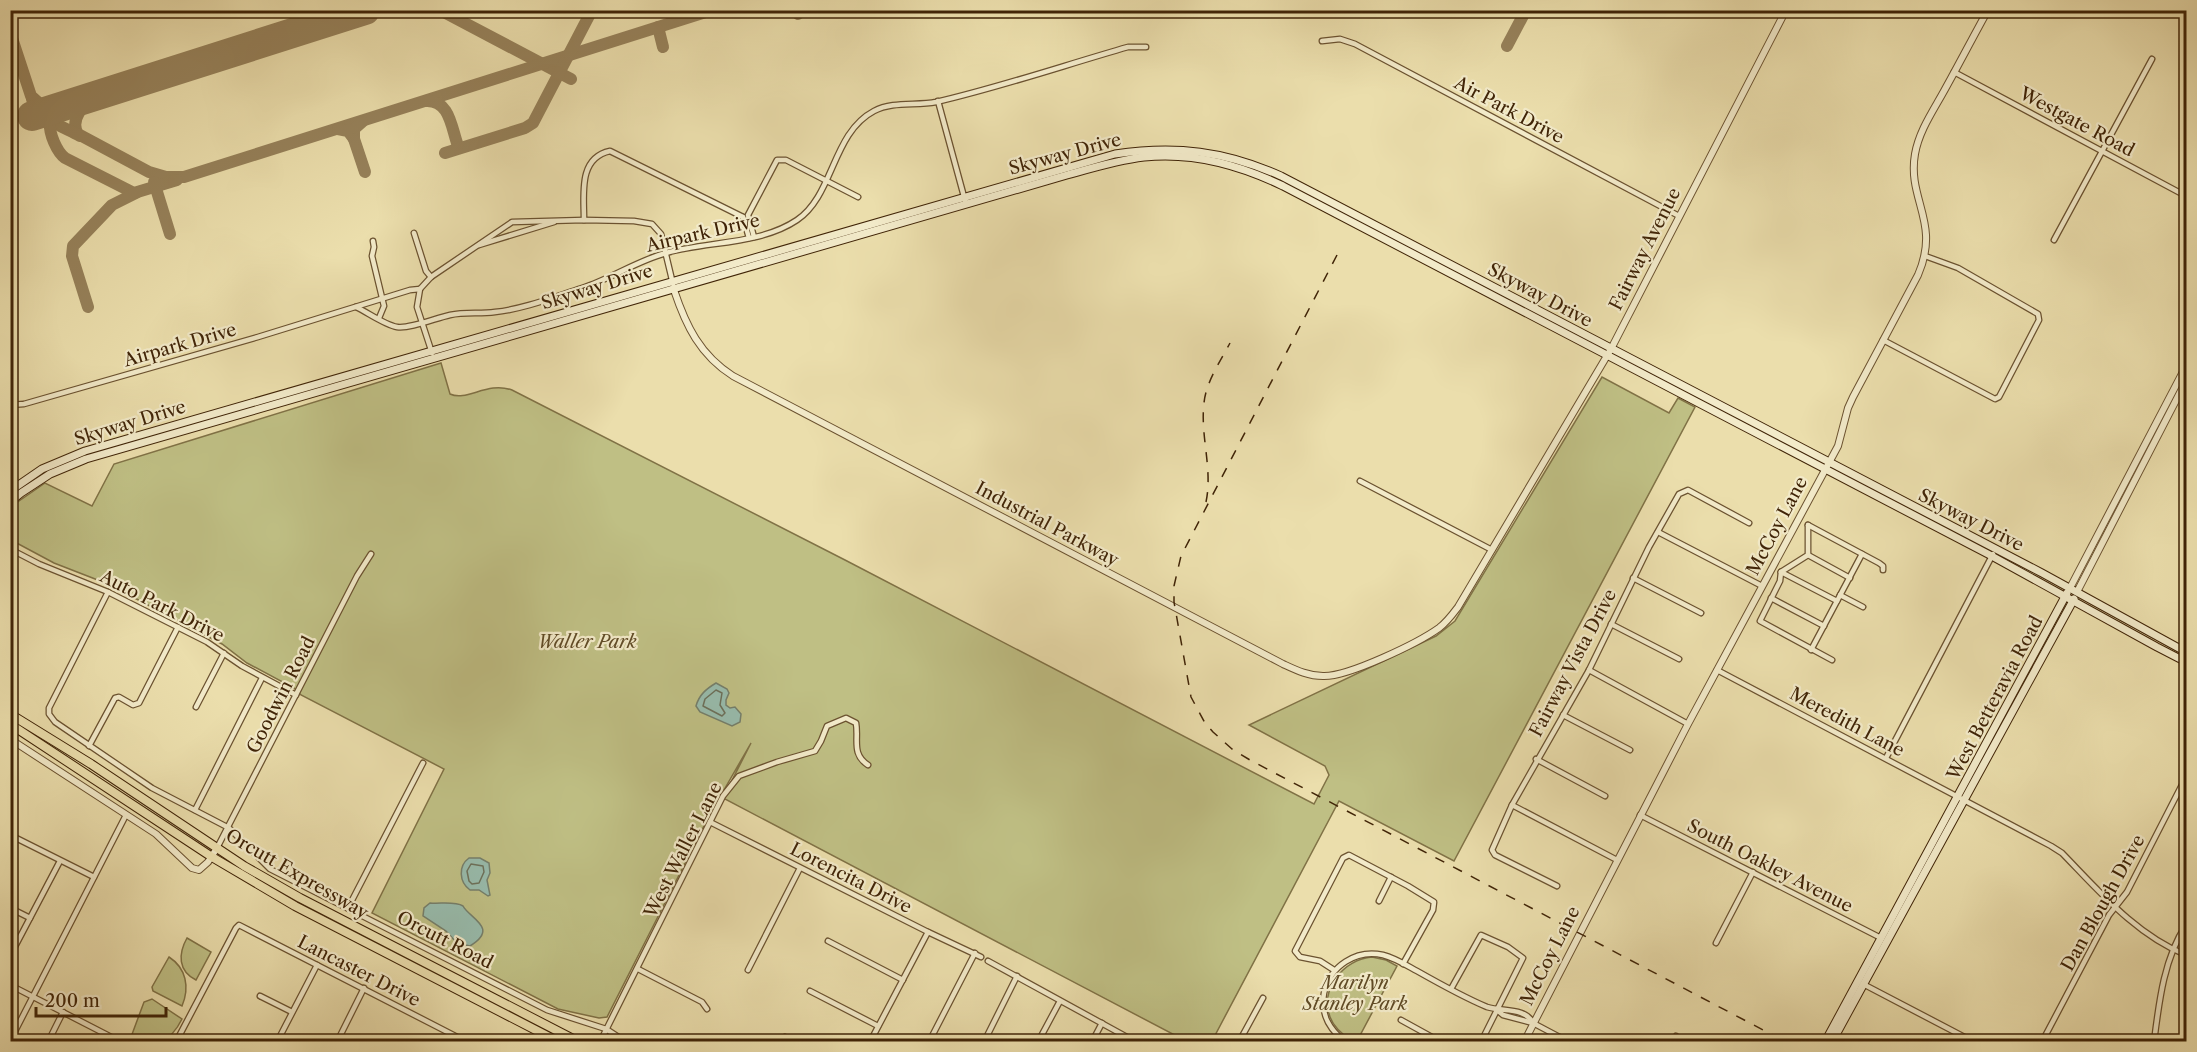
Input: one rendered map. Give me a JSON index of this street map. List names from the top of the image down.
{
  "streets": {
    "highway": ["Orcutt Expressway"],
    "main road": ["Skyway Drive", "West Betteravia Road"],
    "street": [
      "Air Park Drive",
      "Westgate Road",
      "Airpark Drive",
      "Fairway Avenue",
      "Industrial Parkway",
      "McCoy Lane",
      "Auto Park Drive",
      "Fairway Vista Drive",
      "Goodwin Road",
      "Meredith Lane",
      "West Waller Lane",
      "South Oakley Avenue",
      "Lorencita Drive",
      "Dan Blough Drive",
      "Orcutt Road",
      "Lancaster Drive"
    ]
  },
  "crossings": [
    ["Air Park Drive", "Fairway Avenue"],
    ["Westgate Road", "McCoy Lane"],
    ["Skyway Drive", "Fairway Avenue"],
    ["Skyway Drive", "Industrial Parkway"],
    ["Skyway Drive", "McCoy Lane"],
    ["Skyway Drive", "West Betteravia Road"],
    ["Fairway Avenue", "Industrial Parkway"],
    ["McCoy Lane", "Meredith Lane"],
    ["McCoy Lane", "South Oakley Avenue"],
    ["Auto Park Drive", "Goodwin Road"],
    ["Auto Park Drive", "Orcutt Road"],
    ["Goodwin Road", "Orcutt Expressway"],
    ["Goodwin Road", "Orcutt Road"],
    ["West Betteravia Road", "Meredith Lane"],
    ["West Betteravia Road", "South Oakley Avenue"],
    ["Meredith Lane", "Dan Blough Drive"],
    ["West Waller Lane", "Lorencita Drive"],
    ["West Waller Lane", "Orcutt Road"]
  ],
  "parks": ["Waller Park", "Marilyn Stanley Park"],
  "scale_bar": "200 m"
}
